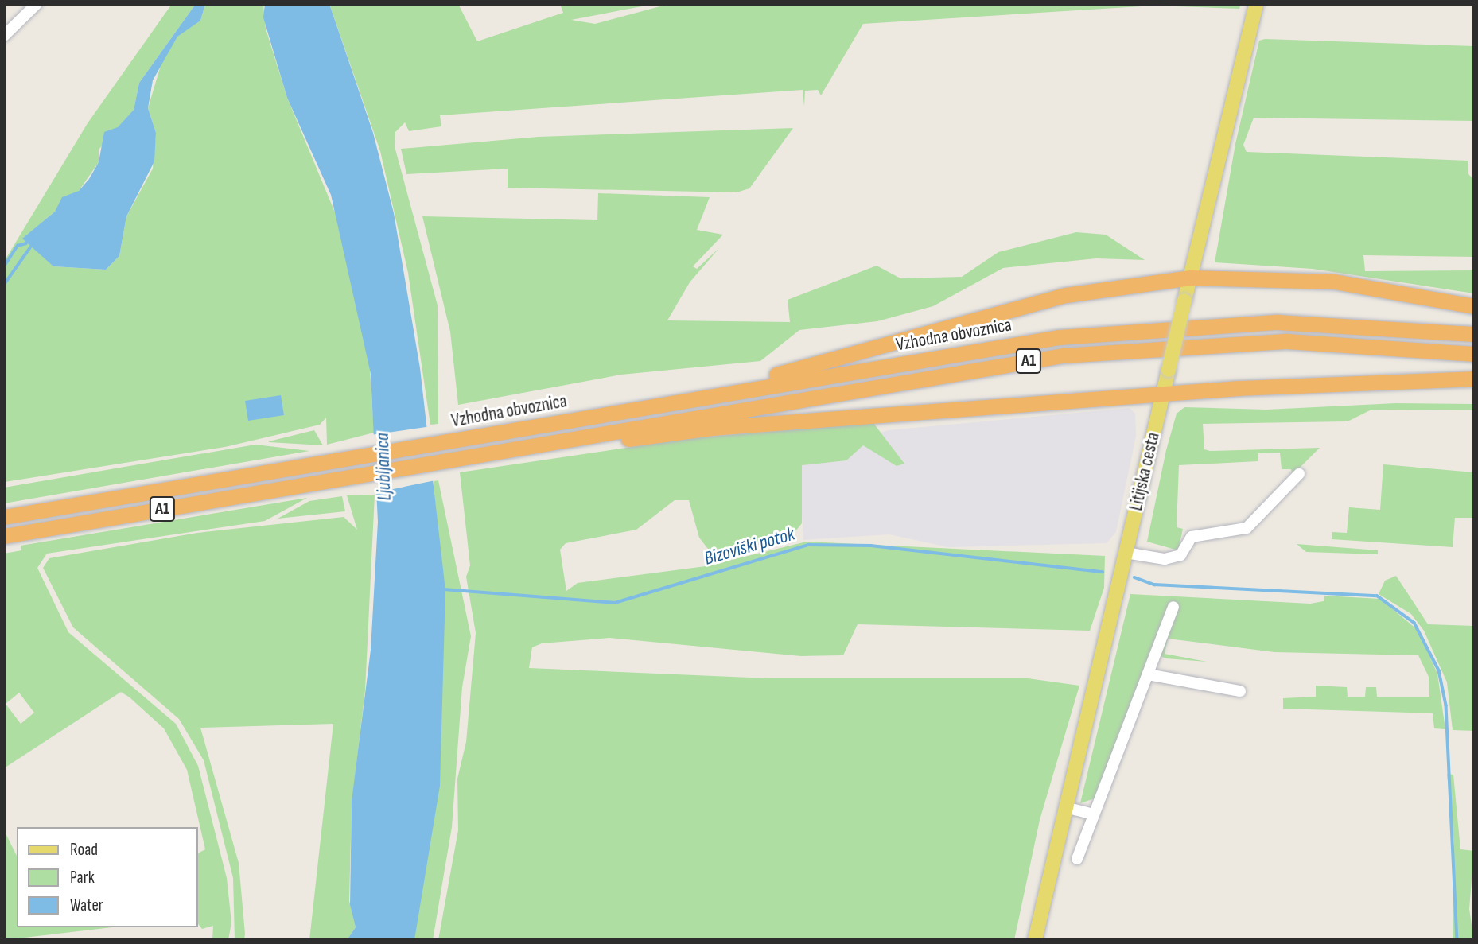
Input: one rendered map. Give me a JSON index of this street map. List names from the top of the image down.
{
  "streets": {
    "highway": ["Vzhodna obvoznica", "A1"],
    "main road": ["Litijska cesta"]
  },
  "water": ["Ljubljanica", "Bizoviški potok"],
  "legend": ["Road", "Park", "Water"]
}
